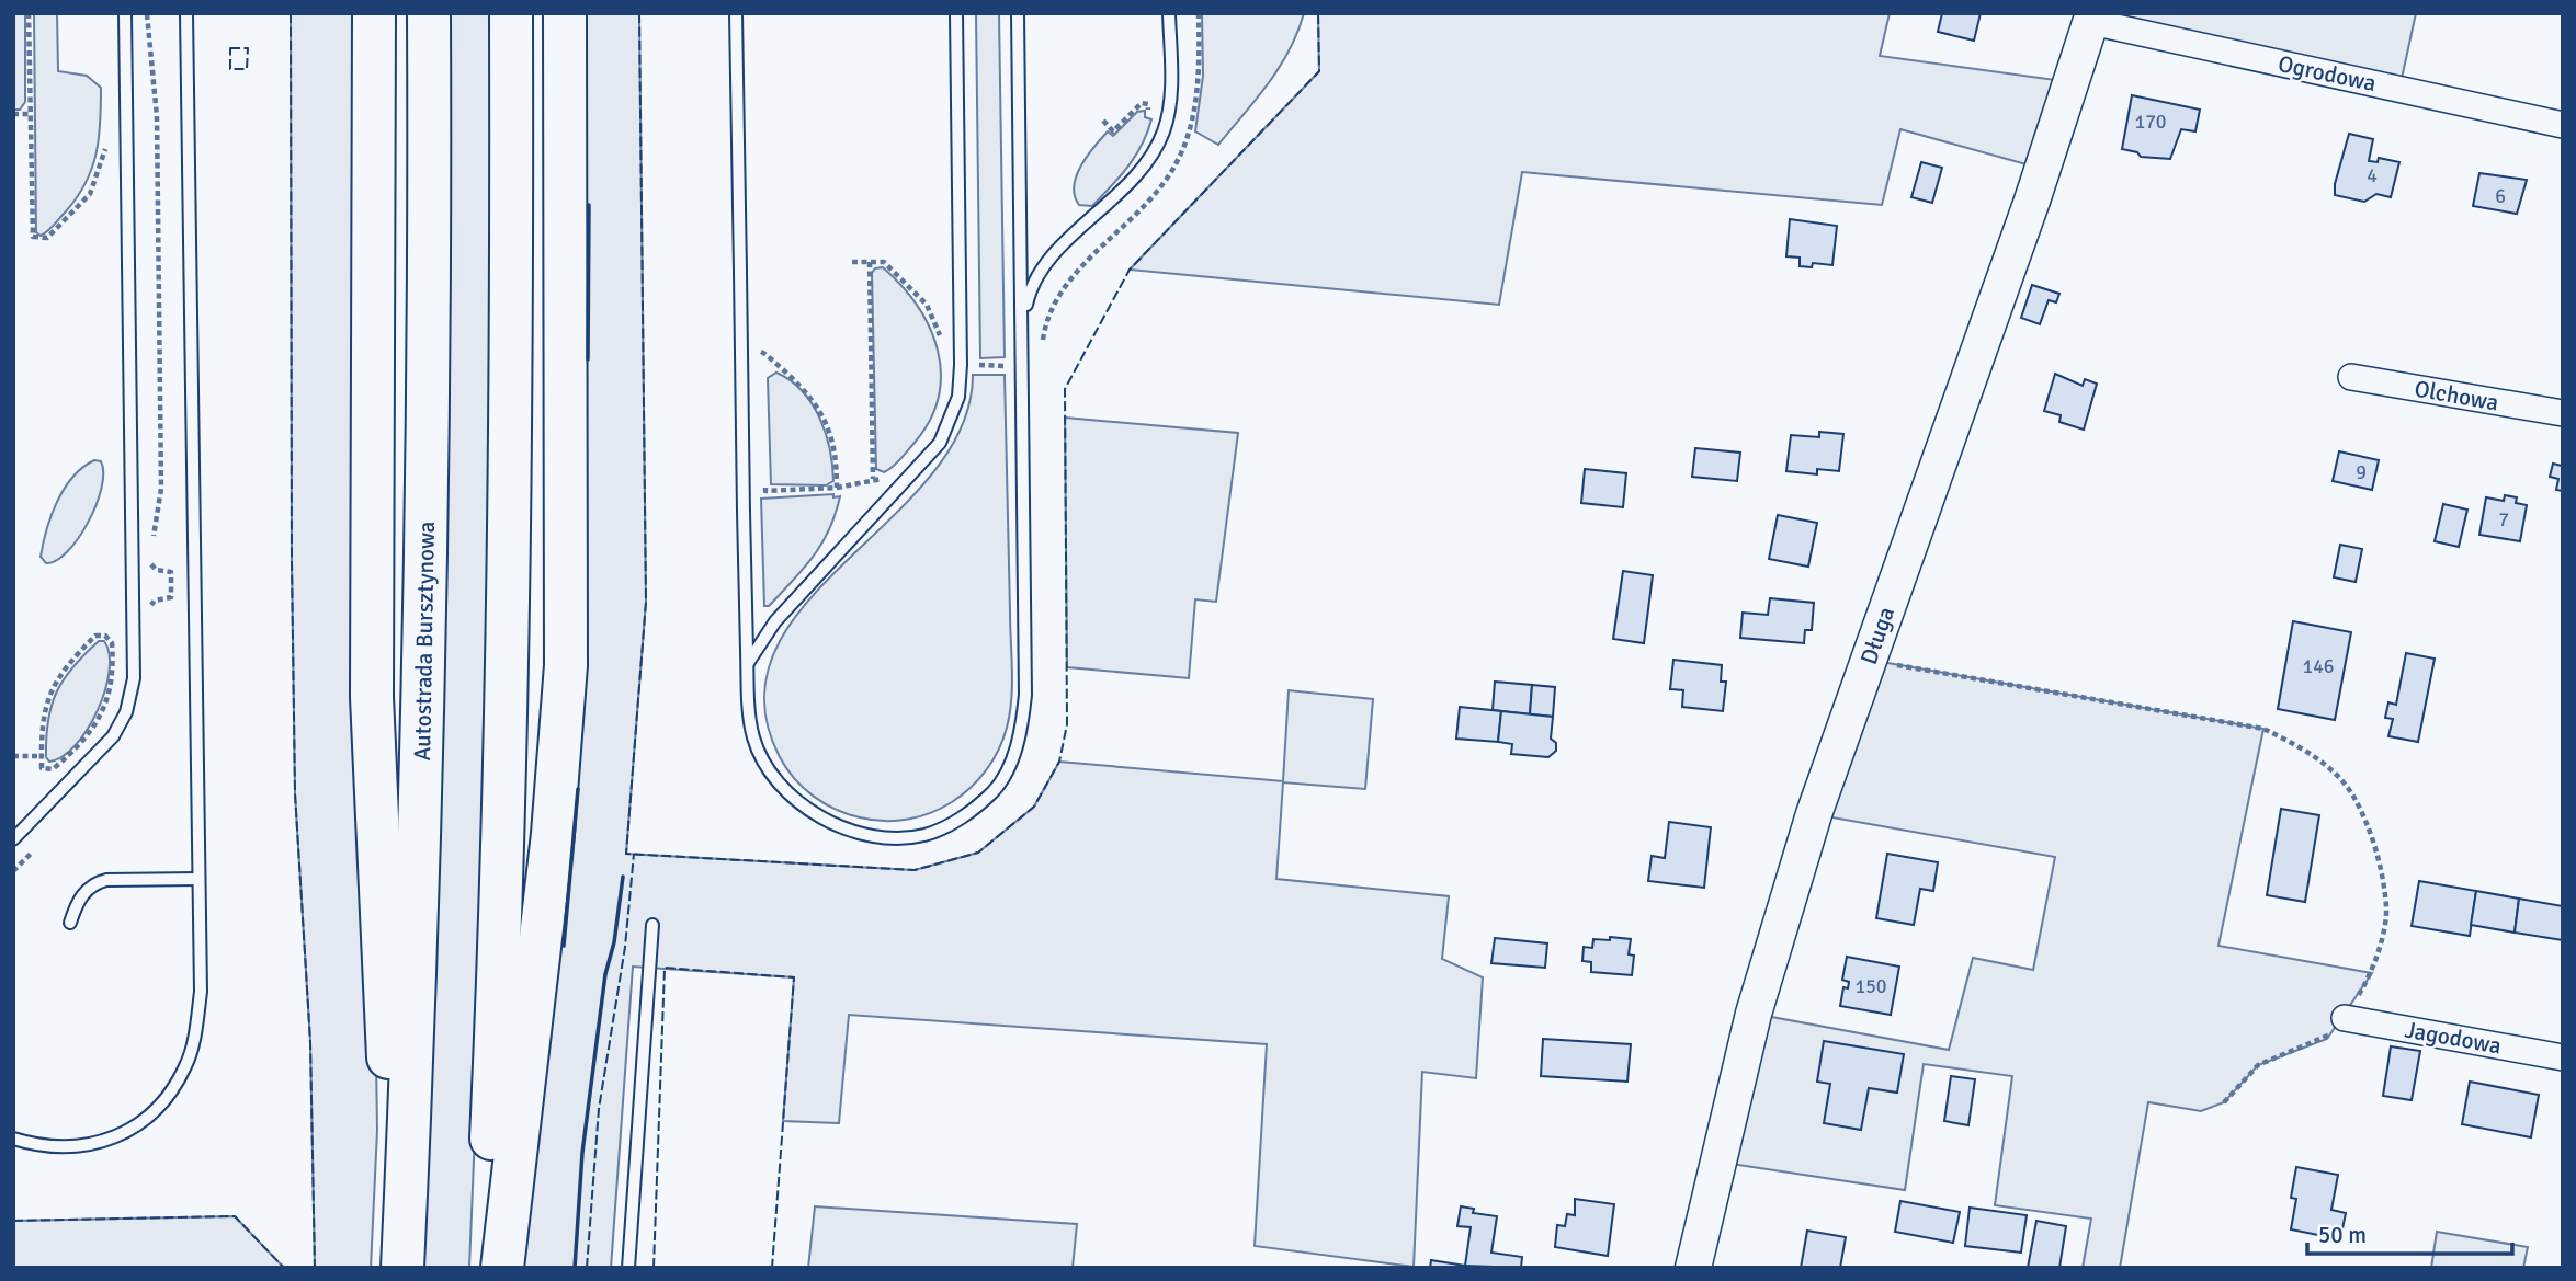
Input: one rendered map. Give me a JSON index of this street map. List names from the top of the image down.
{
  "streets": {
    "highway": ["Autostrada Bursztynowa"],
    "street": [
      "Ogrodowa",
      "Olchowa",
      "Długa",
      "Jagodowa"
    ]
  },
  "crossings": [
    ["Ogrodowa", "Długa"]
  ],
  "house_numbers": [
    "170",
    "4",
    "6",
    "9",
    "7",
    "146",
    "150"
  ],
  "scale_bar": "50 m"
}
